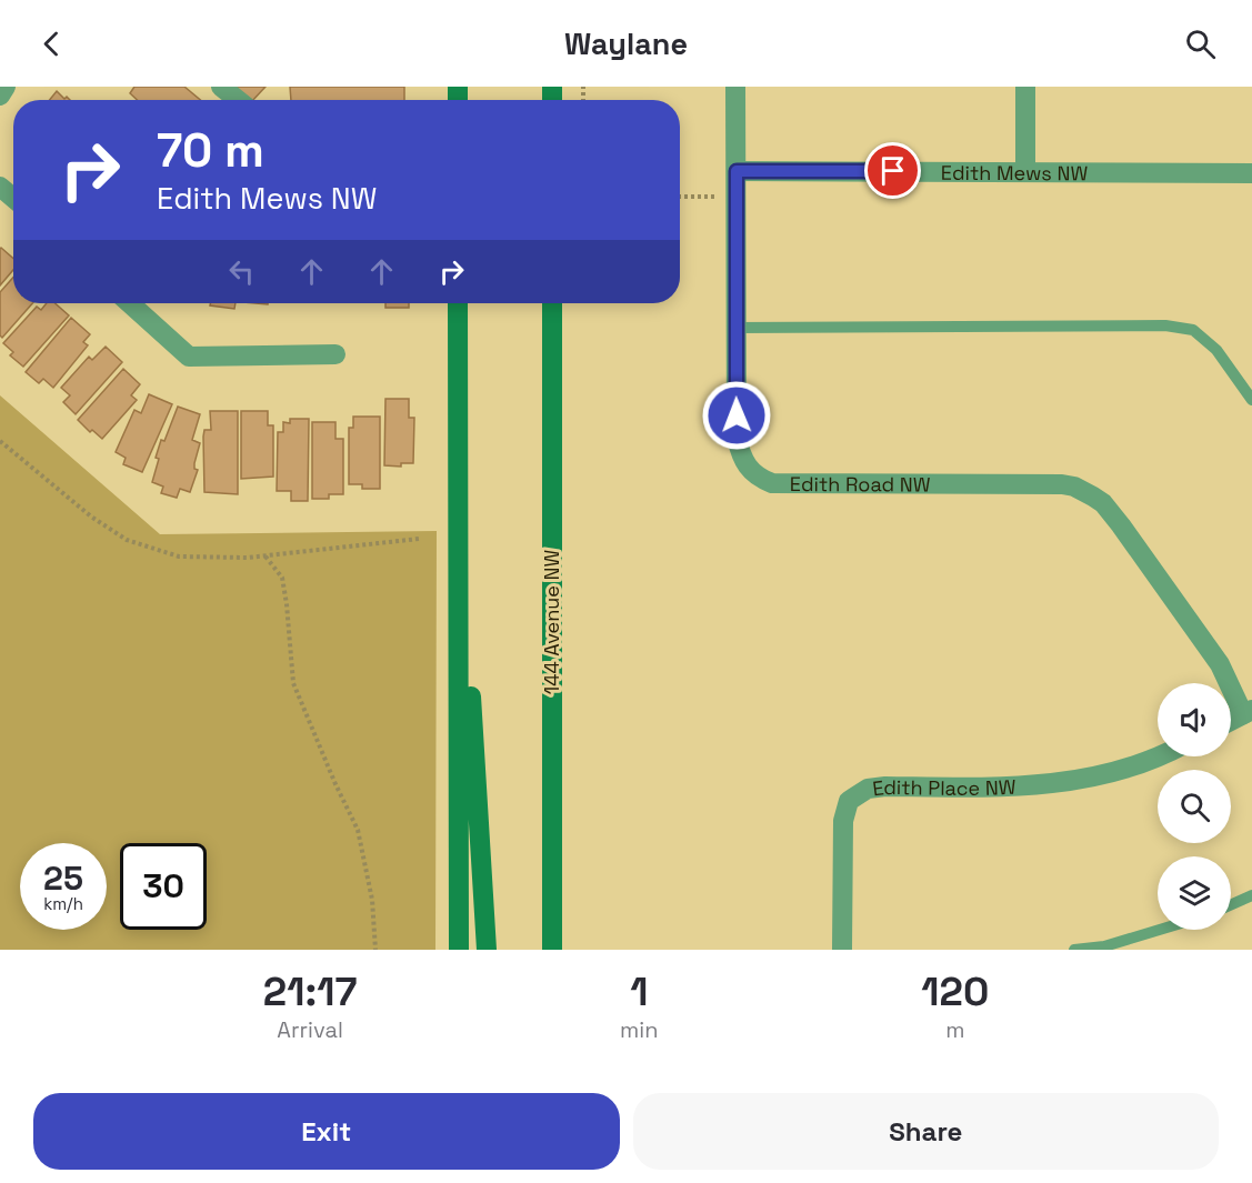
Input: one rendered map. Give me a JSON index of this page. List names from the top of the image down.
{
  "streets": {
    "main road": ["144 Avenue NW"],
    "street": ["Edith Mews NW", "Edith Road NW", "Edith Place NW"]
  },
  "crossings": [
    ["Edith Mews NW", "Edith Road NW"]
  ],
  "page": {
    "header": "Waylane",
    "turn": ["70 m", "Edith Mews NW"],
    "speed": "25 km/h",
    "limit": "30",
    "eta": [
      "21:17",
      "Arrival",
      "1",
      "min",
      "120",
      "m"
    ],
    "buttons": ["Exit", "Share"]
  }
}
